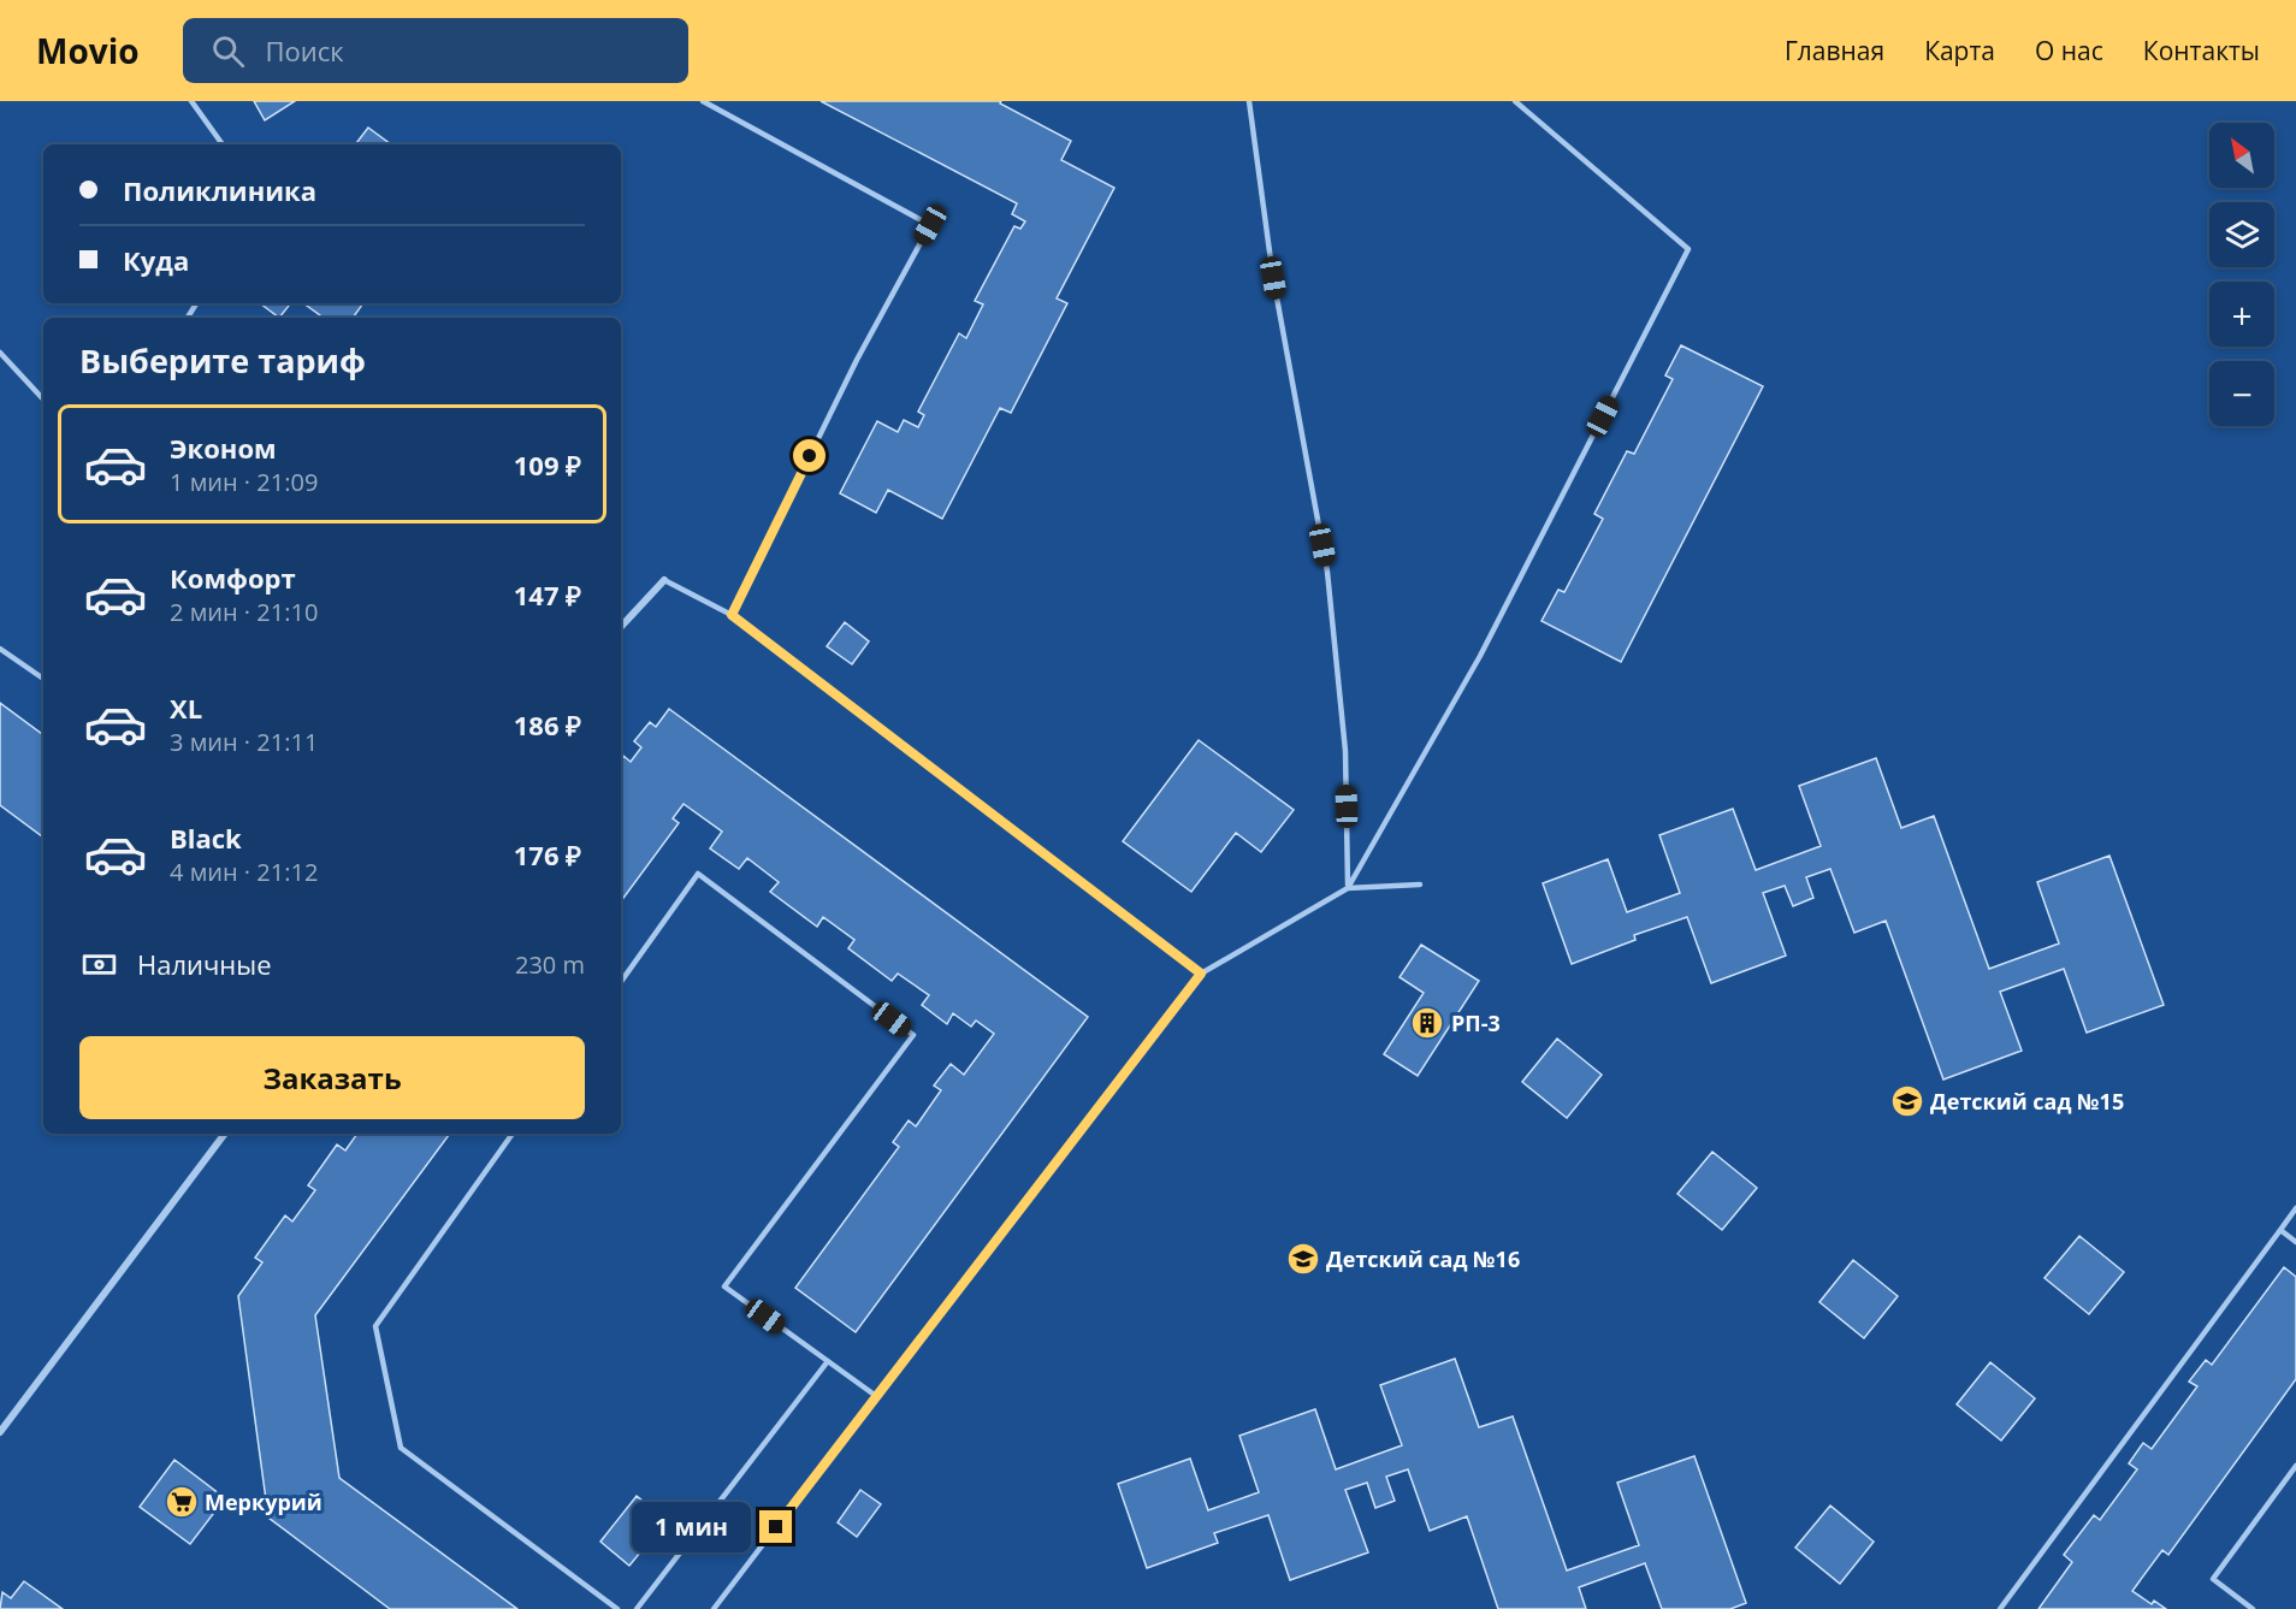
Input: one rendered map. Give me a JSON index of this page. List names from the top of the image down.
{
  "places": {
    "building": ["РП-3"],
    "school or university": ["Детский сад №15", "Детский сад №16"],
    "supermarket": ["Меркурий"]
  },
  "north": "top left",
  "page": {
    "header": "Movio",
    "search": "Поиск",
    "nav": [
      "Главная",
      "Карта",
      "О нас",
      "Контакты"
    ],
    "map_buttons": ["+", "−"],
    "banner": ["Поликлиника", "Куда"],
    "heading": "Выберите тариф",
    "list": [
      {
        "name": "Эконом",
        "note": "1 мин · 21:09",
        "value": "109 ₽"
      },
      {
        "name": "Комфорт",
        "note": "2 мин · 21:10",
        "value": "147 ₽"
      },
      {
        "name": "XL",
        "note": "3 мин · 21:11",
        "value": "186 ₽"
      },
      {
        "name": "Black",
        "note": "4 мин · 21:12",
        "value": "176 ₽"
      }
    ],
    "pay": ["Наличные", "230 m"],
    "buttons": "Заказать",
    "bubble": "1 мин"
  }
}
